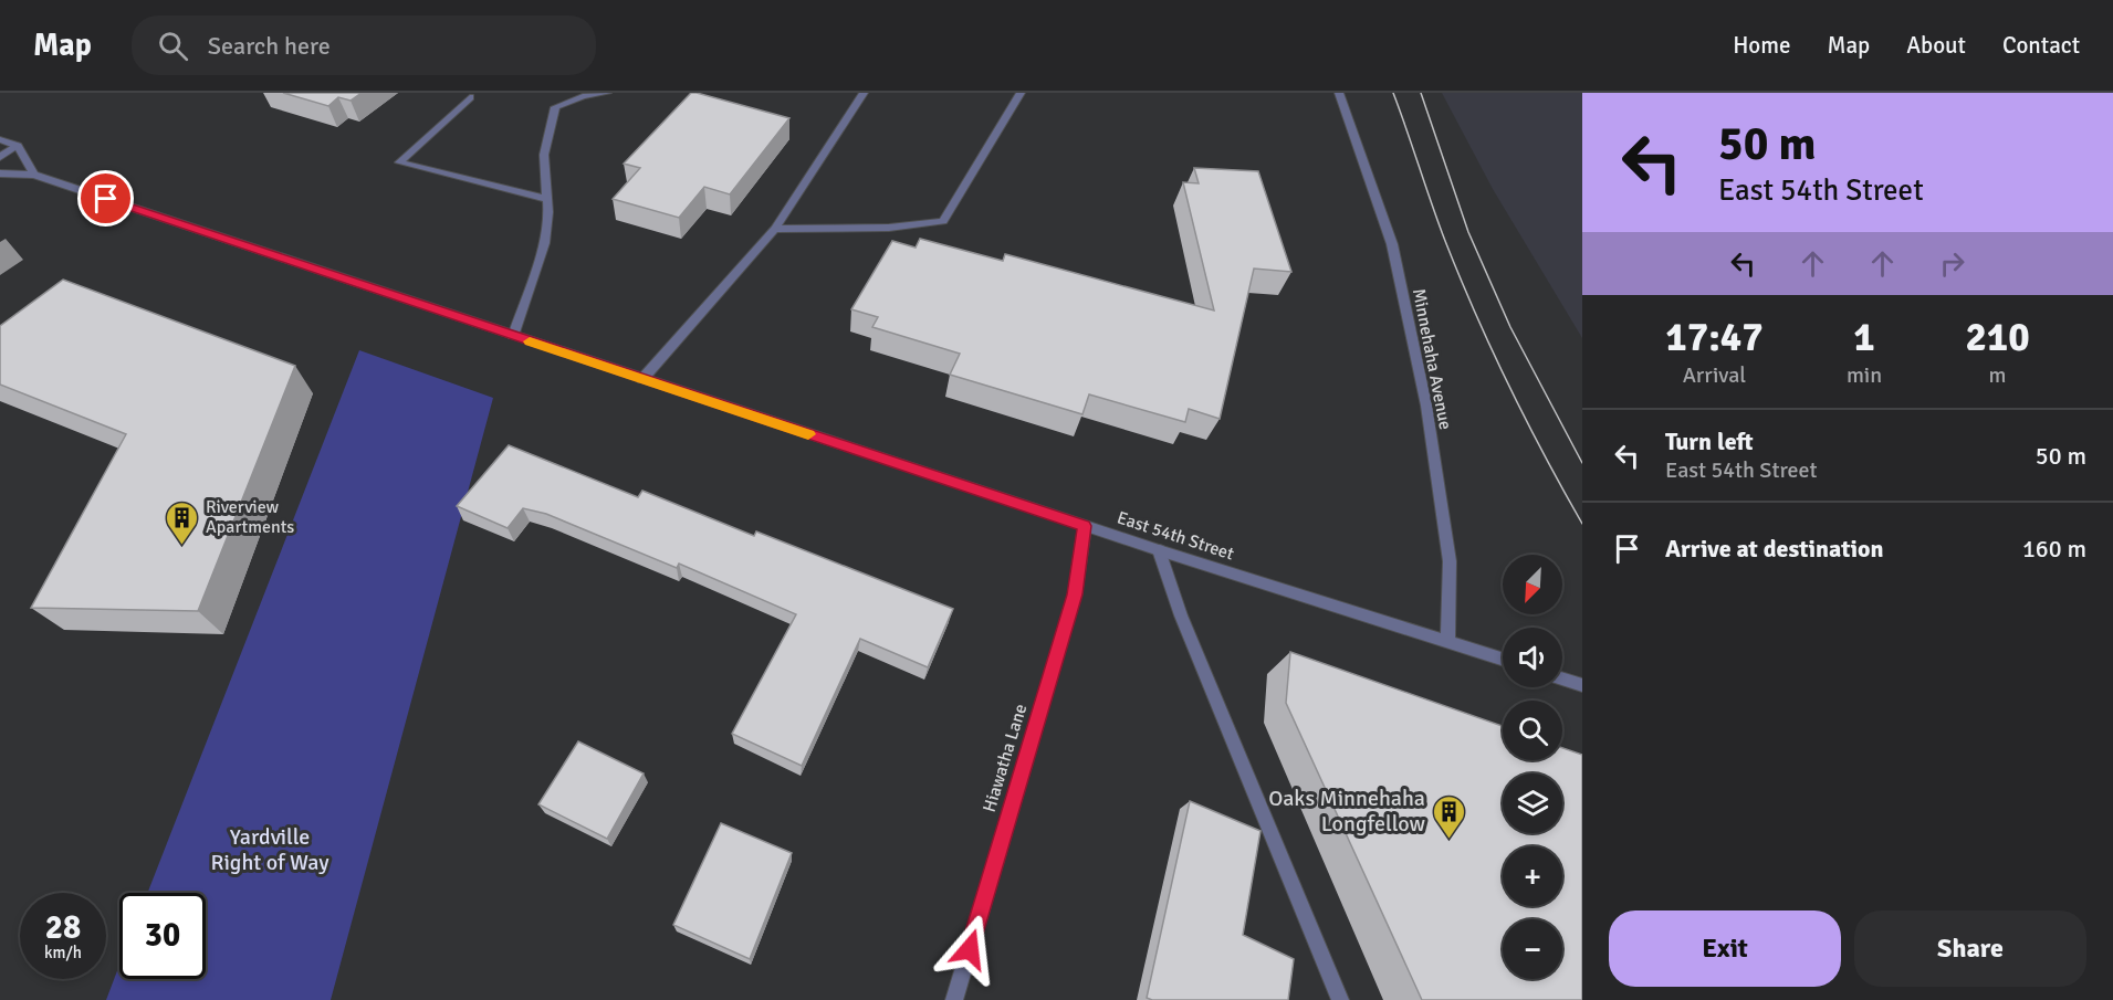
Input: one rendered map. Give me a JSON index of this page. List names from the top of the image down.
{
  "streets": {
    "street": ["Minnehaha Avenue", "East 54th Street", "Hiawatha Lane"]
  },
  "crossings": [
    ["Minnehaha Avenue", "East 54th Street"],
    ["East 54th Street", "Hiawatha Lane"]
  ],
  "parks": ["Yardville Right of Way"],
  "places": {
    "building": ["Riverview Apartments", "Oaks Minnehaha Longfellow"]
  },
  "north": "bottom left",
  "page": {
    "header": "Map",
    "search": "Search here",
    "nav": [
      "Home",
      "Map",
      "About",
      "Contact"
    ],
    "turn": ["50 m", "East 54th Street"],
    "eta": [
      "17:47",
      "Arrival",
      "1",
      "min",
      "210",
      "m"
    ],
    "list": [
      {
        "name": "Turn left",
        "note": "East 54th Street",
        "value": "50 m"
      },
      {
        "name": "Arrive at destination",
        "value": "160 m"
      }
    ],
    "map_buttons": ["+", "−"],
    "speed": "28 km/h",
    "limit": "30",
    "buttons": ["Exit", "Share"]
  }
}
